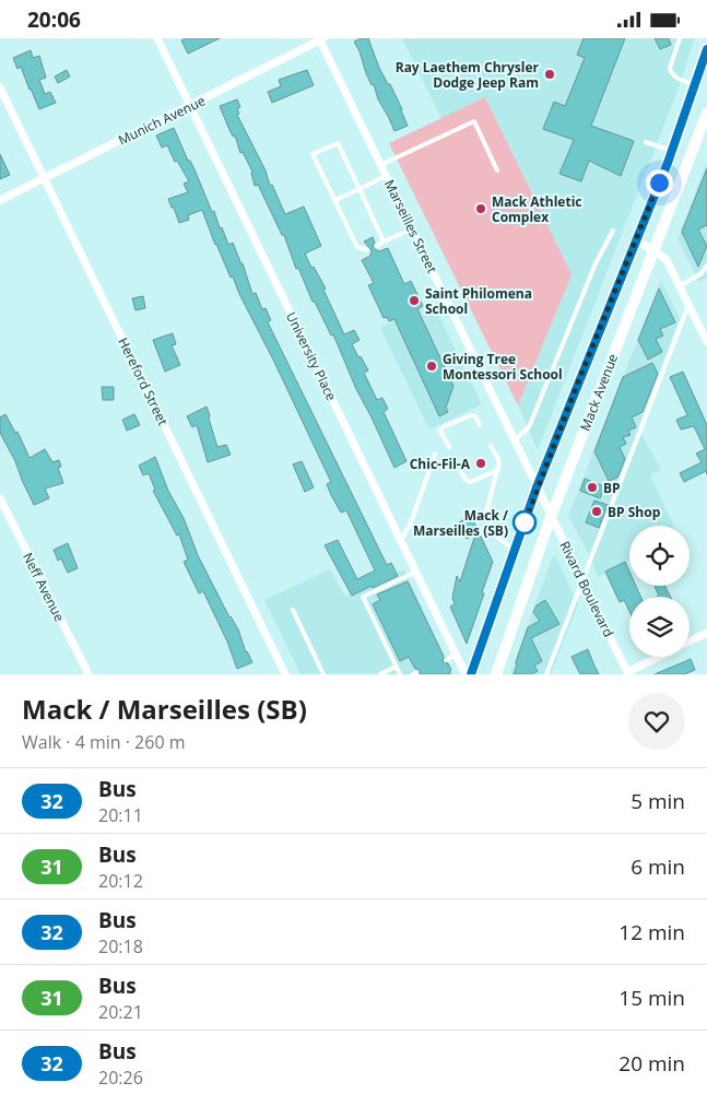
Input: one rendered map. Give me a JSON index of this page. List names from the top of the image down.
{
  "streets": {
    "main road": ["Mack Avenue"],
    "street": [
      "Munich Avenue",
      "Marseilles Street",
      "University Place",
      "Hereford Street",
      "Neff Avenue",
      "Rivard Boulevard"
    ]
  },
  "crossings": [
    ["Munich Avenue", "Marseilles Street"],
    ["Munich Avenue", "University Place"],
    ["Munich Avenue", "Hereford Street"],
    ["Marseilles Street", "Mack Avenue"],
    ["Marseilles Street", "Rivard Boulevard"],
    ["Mack Avenue", "Rivard Boulevard"]
  ],
  "places": [
    "Ray Laethem Chrysler Dodge Jeep Ram",
    "Mack Athletic Complex",
    "Saint Philomena School",
    "Giving Tree Montessori School",
    "Chic-Fil-A",
    "BP",
    "BP Shop",
    "Mack / Marseilles (SB)"
  ],
  "lines": ["bus line 32"],
  "page": {
    "status": "20:06",
    "heading": ["Mack / Marseilles (SB)", "Walk · 4 min · 260 m"],
    "list": [
      {
        "mark": "32",
        "name": "Bus",
        "note": "20:11",
        "value": "5 min"
      },
      {
        "mark": "31",
        "name": "Bus",
        "note": "20:12",
        "value": "6 min"
      },
      {
        "mark": "32",
        "name": "Bus",
        "note": "20:18",
        "value": "12 min"
      },
      {
        "mark": "31",
        "name": "Bus",
        "note": "20:21",
        "value": "15 min"
      },
      {
        "mark": "32",
        "name": "Bus",
        "note": "20:26",
        "value": "20 min"
      }
    ]
  }
}
